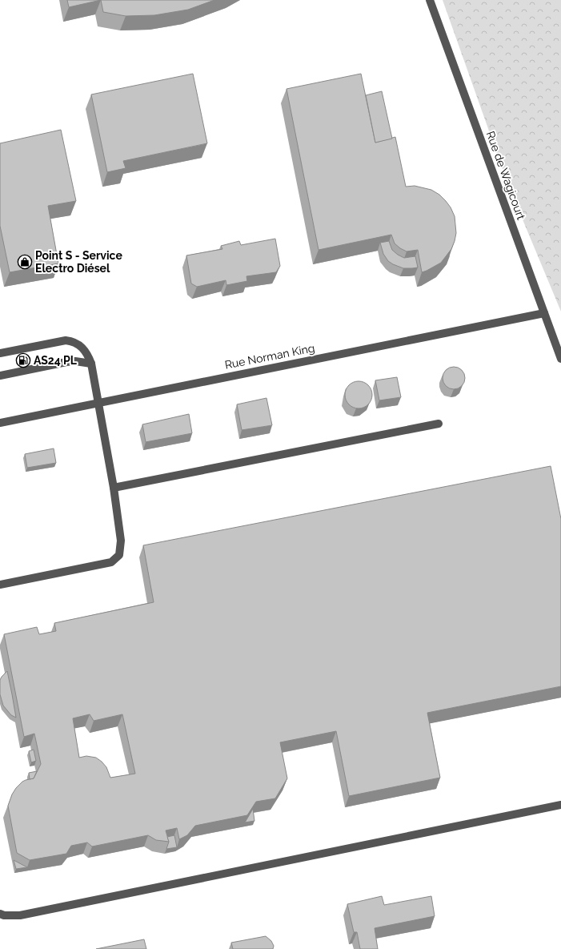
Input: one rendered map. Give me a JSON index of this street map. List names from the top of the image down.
{
  "streets": {
    "street": ["Rue de Wagicourt", "Rue Norman King"]
  },
  "crossings": [
    ["Rue de Wagicourt", "Rue Norman King"]
  ],
  "places": {
    "shop": ["Point S - Service Electro Diésel"],
    "fuel station": ["AS24 PL"]
  }
}
